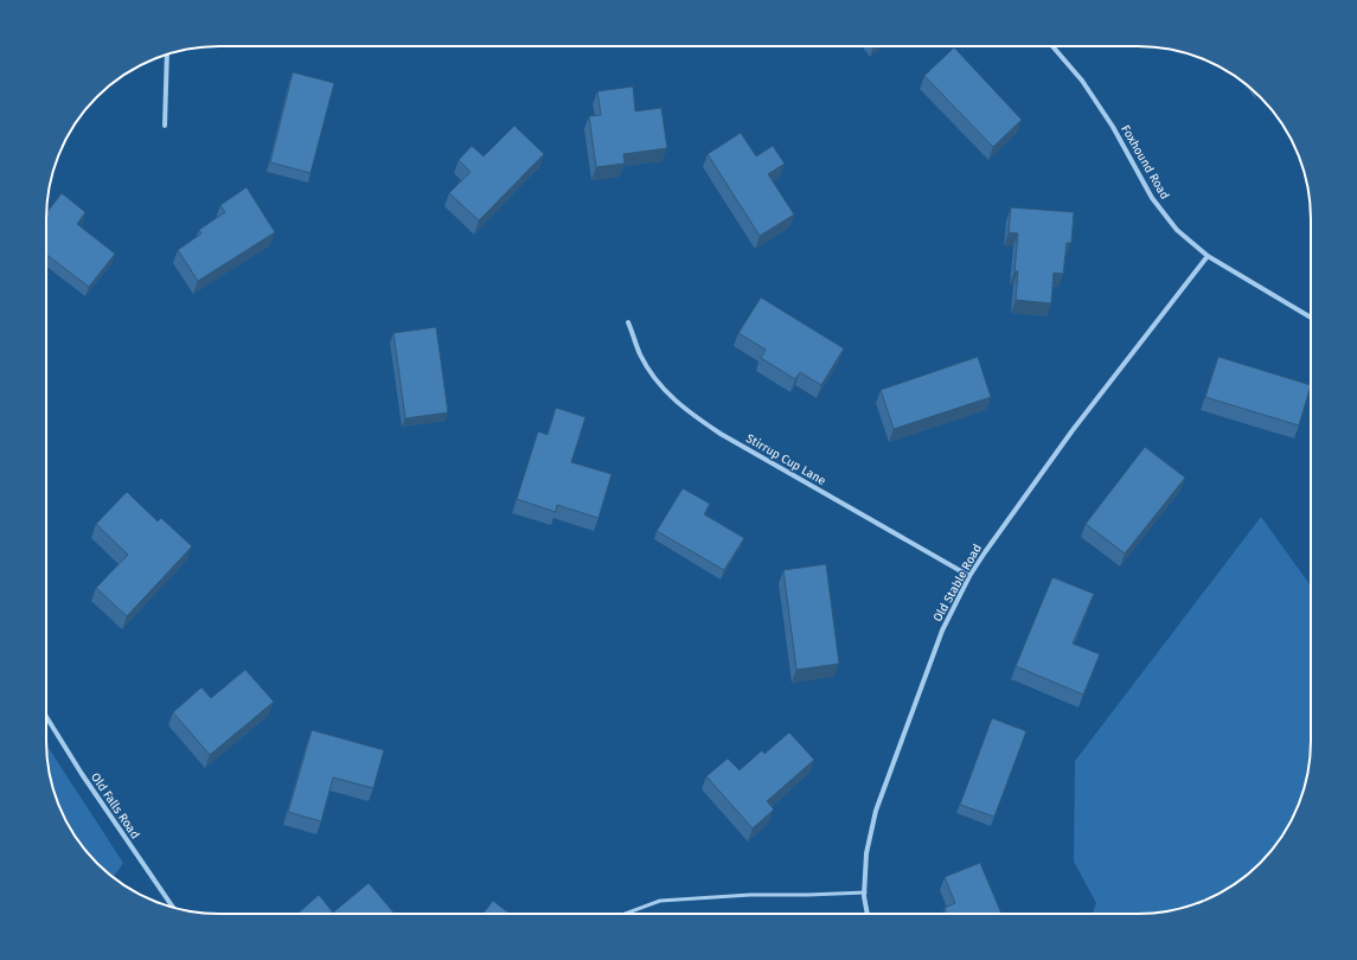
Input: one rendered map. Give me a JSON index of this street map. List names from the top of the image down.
{
  "streets": {
    "street": [
      "Foxhound Road",
      "Stirrup Cup Lane",
      "Old Stable Road",
      "Old Falls Road"
    ]
  },
  "crossings": [
    ["Foxhound Road", "Old Stable Road"],
    ["Stirrup Cup Lane", "Old Stable Road"]
  ]
}
